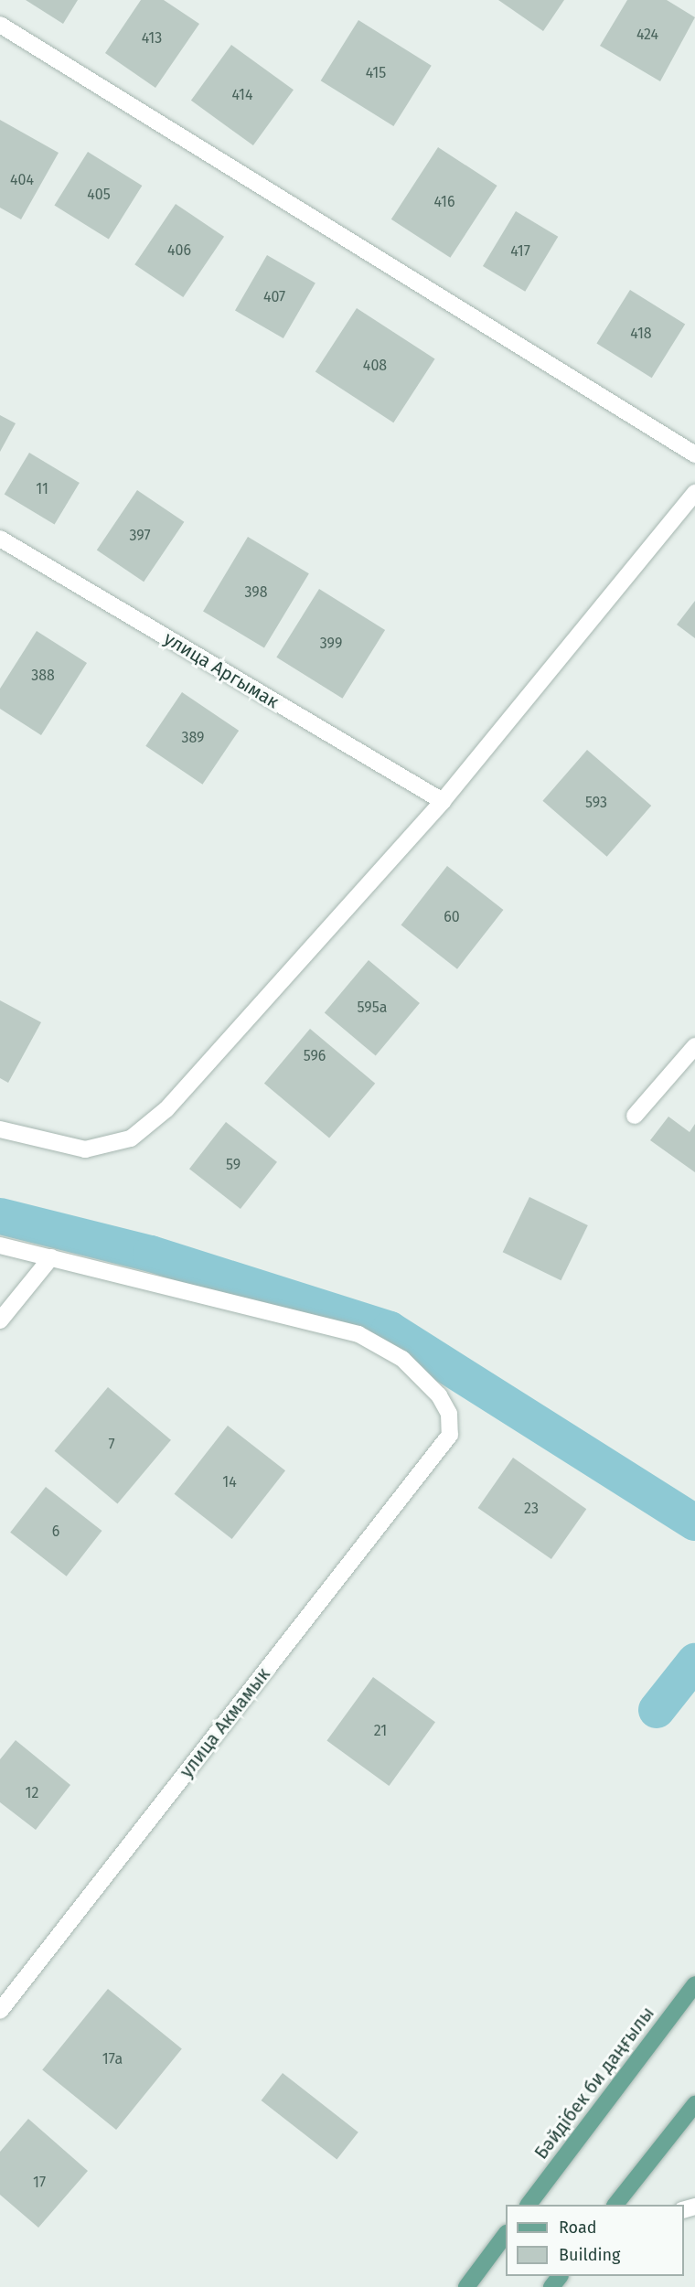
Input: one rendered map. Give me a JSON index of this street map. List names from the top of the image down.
{
  "streets": {
    "main road": ["Бәйдібек би даңғылы"],
    "street": ["улица Аргымак", "улица Акмамык"]
  },
  "house_numbers": [
    "424",
    "413",
    "415",
    "414",
    "404",
    "405",
    "416",
    "406",
    "417",
    "407",
    "418",
    "408",
    "11",
    "397",
    "398",
    "399",
    "388",
    "389",
    "593",
    "60",
    "595а",
    "596",
    "59",
    "7",
    "14",
    "23",
    "6",
    "21",
    "12",
    "17а",
    "17"
  ],
  "legend": ["Road", "Building"]
}
